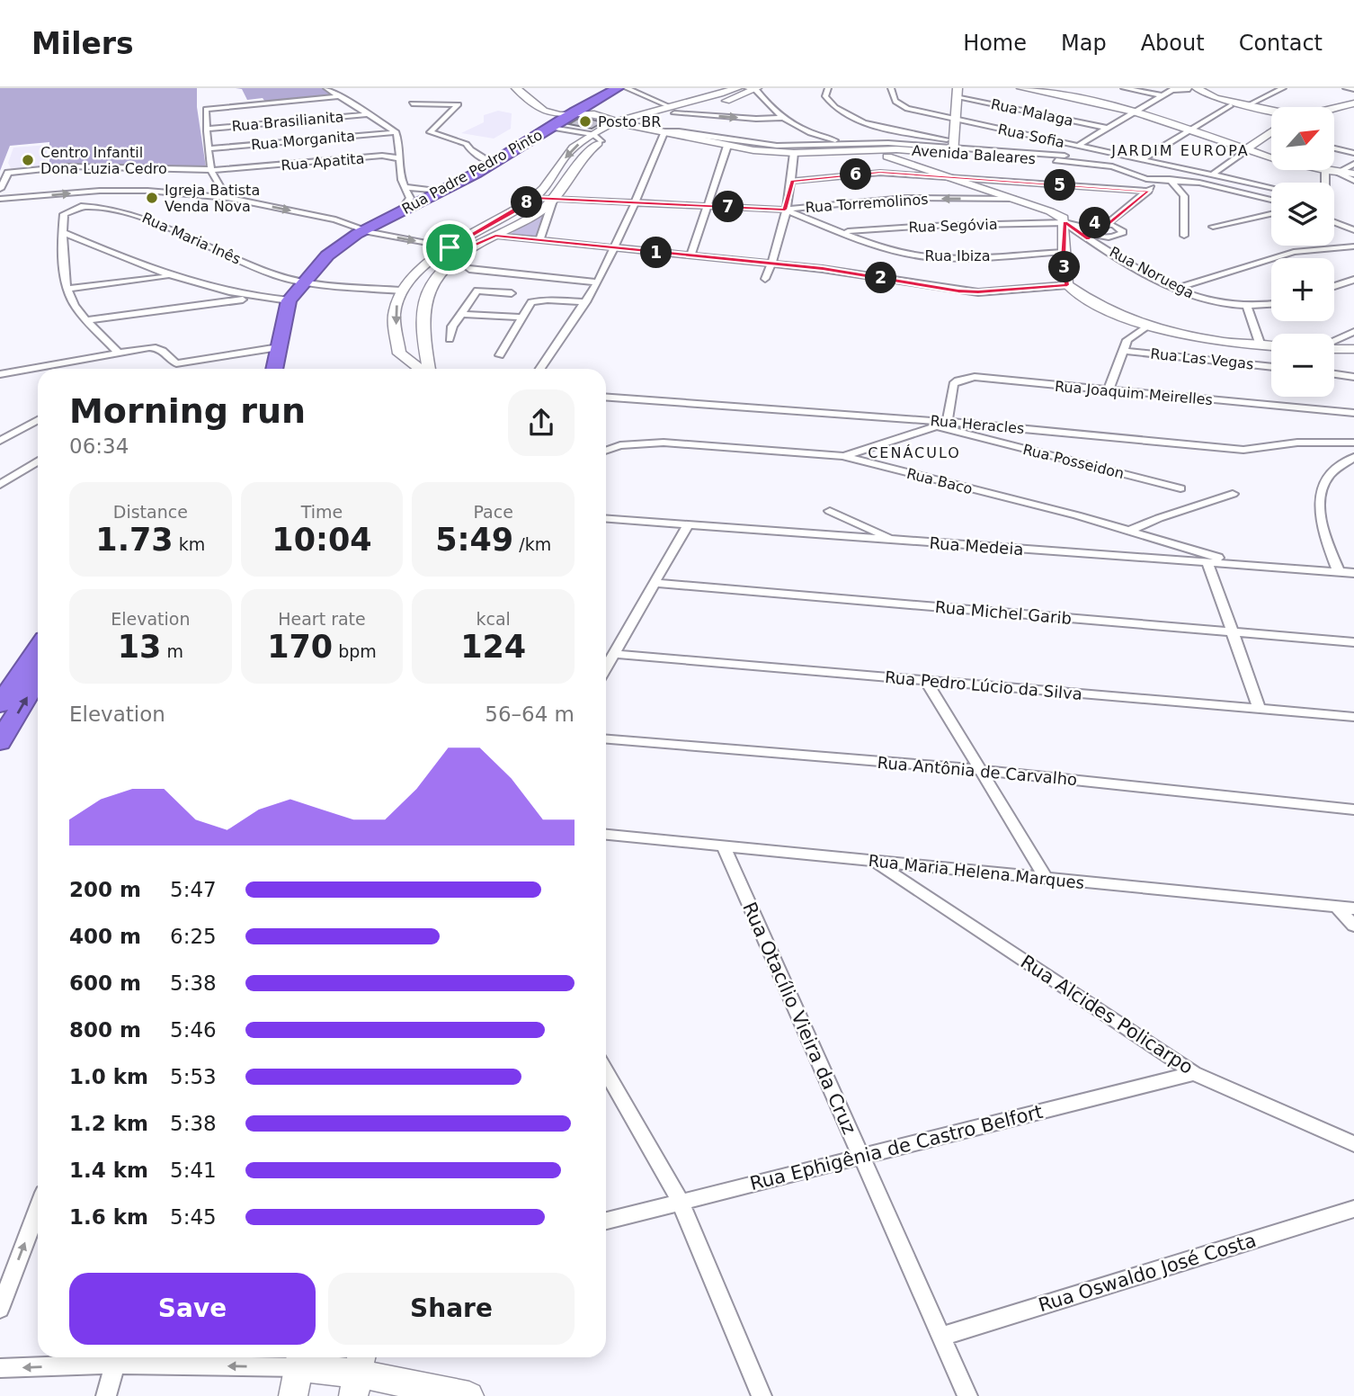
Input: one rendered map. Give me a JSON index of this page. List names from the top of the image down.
{
  "streets": {
    "highway": ["Rua Padre Pedro Pinto"],
    "street": [
      "Rua Malaga",
      "Rua Brasilianita",
      "Rua Sofia",
      "Rua Morganita",
      "Avenida Baleares",
      "Rua Apatita",
      "Rua Torremolinos",
      "Rua Segóvia",
      "Rua Maria Inês",
      "Rua Ibiza",
      "Rua Noruega",
      "Rua Las Vegas",
      "Rua Joaquim Meirelles",
      "Rua Heracles",
      "Rua Posseidon",
      "Rua Baco",
      "Rua Medeia",
      "Rua Michel Garib",
      "Rua Pedro Lúcio da Silva",
      "Rua Antônia de Carvalho",
      "Rua Maria Helena Marques",
      "Rua Alcides Policarpo",
      "Rua Otacílio Vieira da Cruz",
      "Rua Ephigênia de Castro Belfort",
      "Rua Oswaldo José Costa"
    ]
  },
  "crossings": [
    ["Avenida Baleares", "Rua Padre Pedro Pinto"],
    ["Rua Padre Pedro Pinto", "Rua Maria Inês"],
    ["Rua Torremolinos", "Rua Ibiza"],
    ["Rua Segóvia", "Rua Ibiza"],
    ["Rua Segóvia", "Rua Noruega"],
    ["Rua Joaquim Meirelles", "Rua Heracles"],
    ["Rua Heracles", "Rua Posseidon"],
    ["Rua Baco", "Rua Medeia"],
    ["Rua Maria Helena Marques", "Rua Alcides Policarpo"],
    ["Rua Maria Helena Marques", "Rua Otacílio Vieira da Cruz"],
    ["Rua Alcides Policarpo", "Rua Ephigênia de Castro Belfort"],
    ["Rua Otacílio Vieira da Cruz", "Rua Ephigênia de Castro Belfort"],
    ["Rua Otacílio Vieira da Cruz", "Rua Oswaldo José Costa"]
  ],
  "districts": ["JARDIM EUROPA", "CENÁCULO"],
  "places": ["Posto BR", "Centro Infantil Dona Luzia Cedro", "Igreja Batista Venda Nova"],
  "north": "top right",
  "page": {
    "header": "Milers",
    "nav": [
      "Home",
      "Map",
      "About",
      "Contact"
    ],
    "map_buttons": ["+", "−"],
    "pins": [
      "6",
      "5",
      "8",
      "7",
      "4",
      "1",
      "3",
      "2"
    ],
    "heading": ["Morning run", "06:34"],
    "stats": [
      ["Distance", "1.73 km"],
      ["Time", "10:04"],
      ["Pace", "5:49 /km"],
      ["Elevation", "13 m"],
      ["Heart rate", "170 bpm"],
      ["kcal", "124"]
    ],
    "chart": ["Elevation", "56–64 m"],
    "list": [
      {
        "name": "200 m",
        "note": "5:47"
      },
      {
        "name": "400 m",
        "note": "6:25"
      },
      {
        "name": "600 m",
        "note": "5:38"
      },
      {
        "name": "800 m",
        "note": "5:46"
      },
      {
        "name": "1.0 km",
        "note": "5:53"
      },
      {
        "name": "1.2 km",
        "note": "5:38"
      },
      {
        "name": "1.4 km",
        "note": "5:41"
      },
      {
        "name": "1.6 km",
        "note": "5:45"
      }
    ],
    "buttons": ["Save", "Share"]
  }
}
